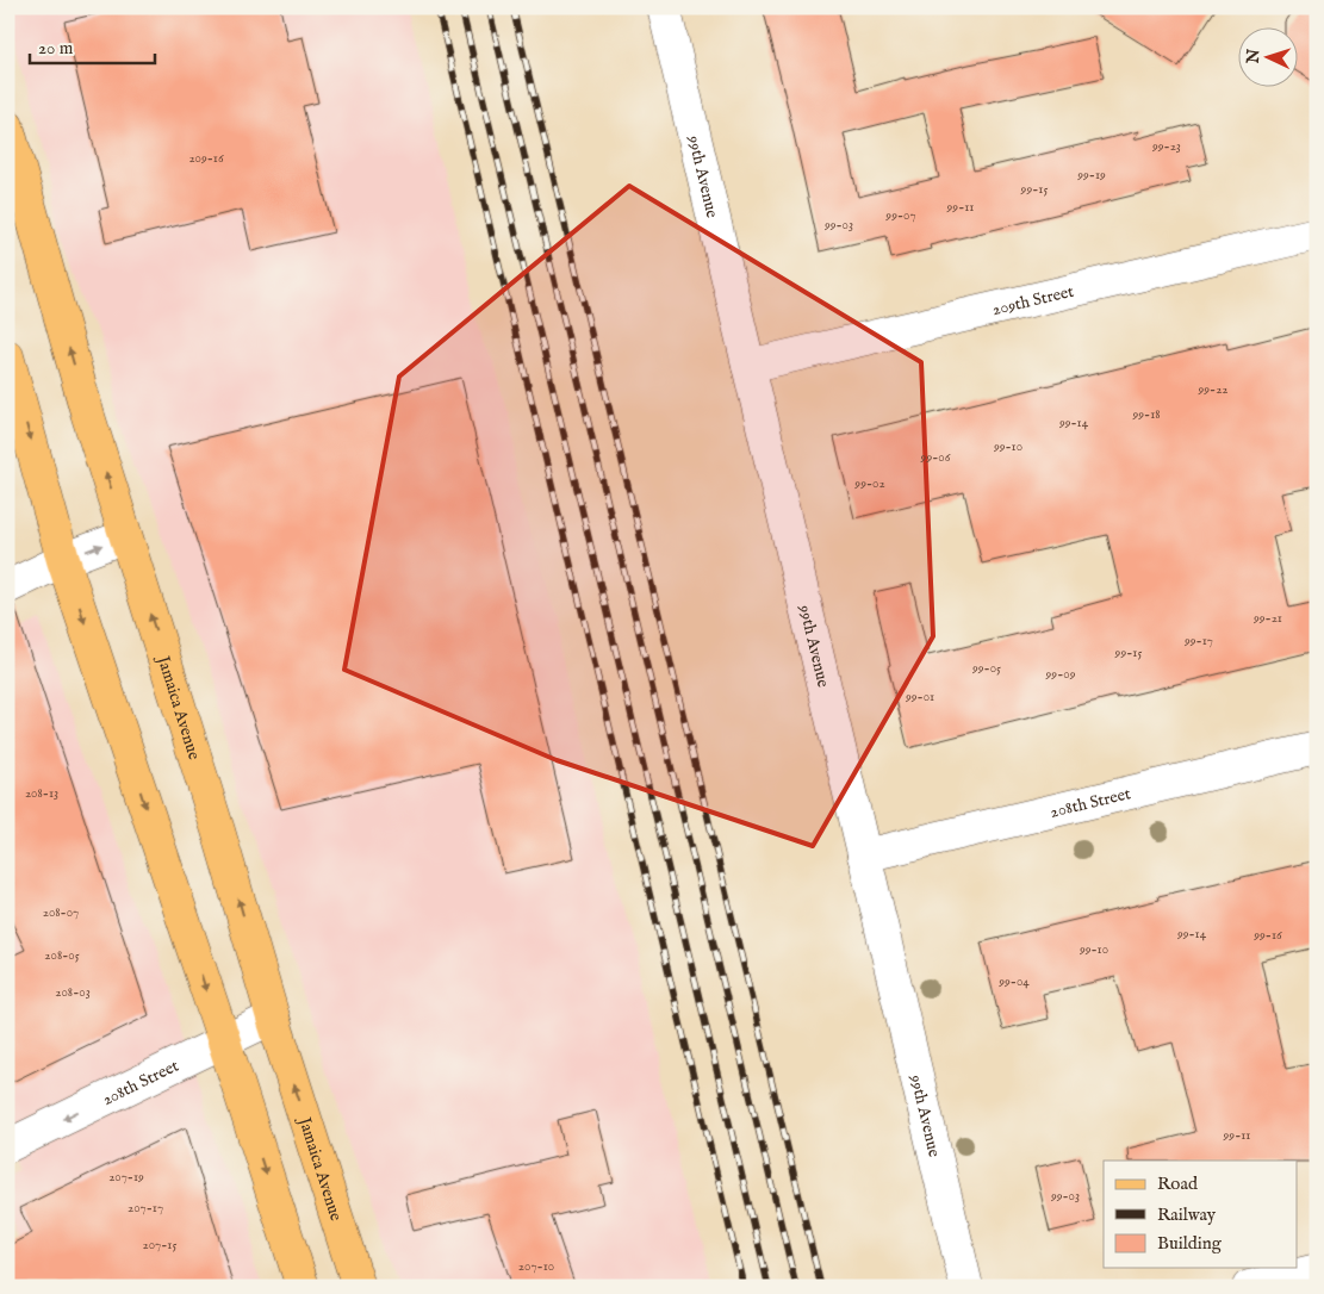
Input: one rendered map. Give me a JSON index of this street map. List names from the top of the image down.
{
  "streets": {
    "main road": ["Jamaica Avenue"],
    "street": ["99th Avenue", "209th Street", "208th Street"]
  },
  "crossings": [
    ["99th Avenue", "209th Street"],
    ["99th Avenue", "208th Street"],
    ["Jamaica Avenue", "208th Street"]
  ],
  "house_numbers": [
    "99-23",
    "209-16",
    "99-19",
    "99-15",
    "99-11",
    "99-07",
    "99-03",
    "99-22",
    "99-18",
    "99-14",
    "99-10",
    "99-06",
    "99-02",
    "99-21",
    "99-17",
    "99-15",
    "99-05",
    "99-09",
    "99-01",
    "208-13",
    "208-07",
    "99-14",
    "99-16",
    "99-10",
    "208-05",
    "99-04",
    "208-03",
    "99-11",
    "207-19",
    "99-03",
    "207-17",
    "207-15",
    "207-10"
  ],
  "legend": ["Road", "Railway", "Building"],
  "scale_bar": "20 m",
  "north": "left"
}
